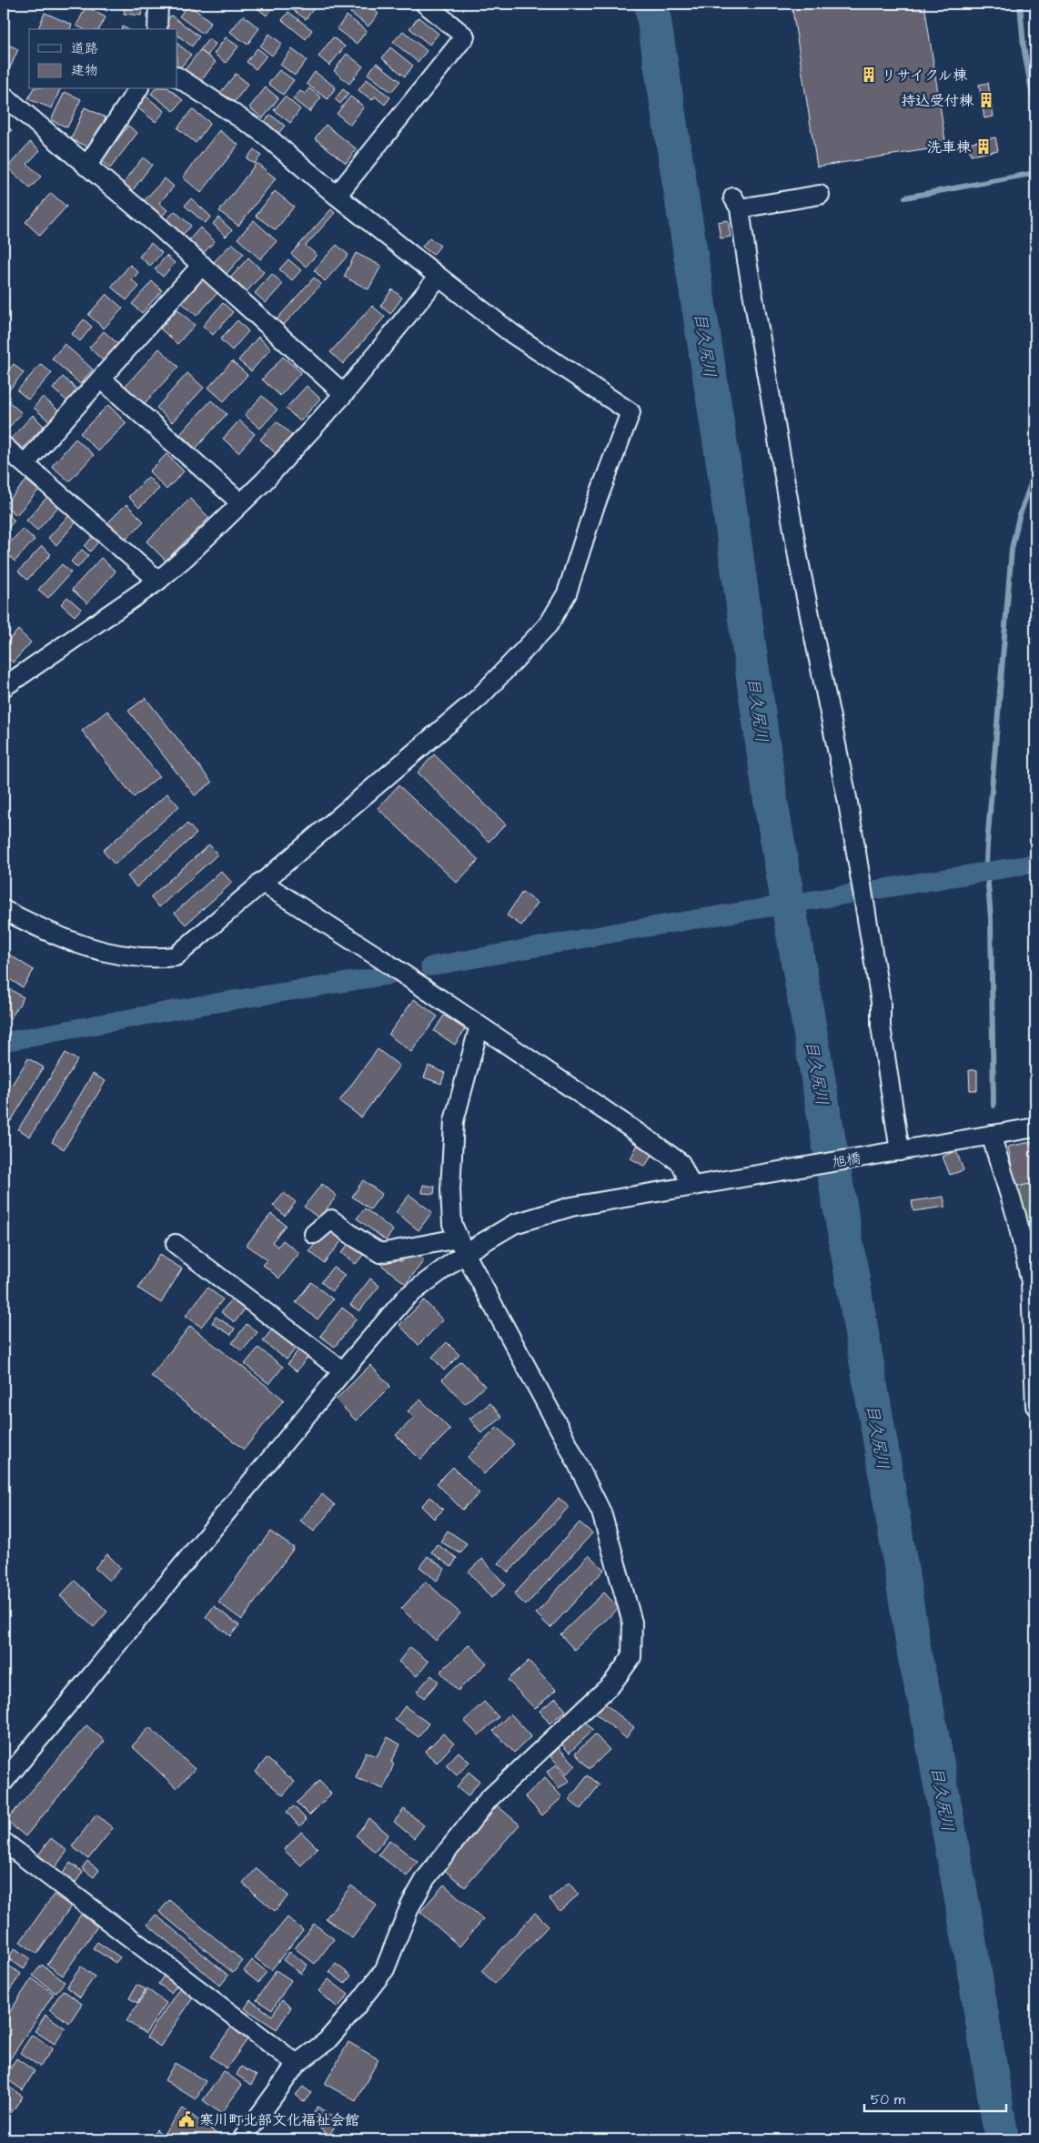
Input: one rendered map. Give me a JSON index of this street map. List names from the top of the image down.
{
  "streets": {
    "street": ["旭橋"]
  },
  "water": ["目久尻川"],
  "places": {
    "building": ["リサイクル棟", "持込受付棟", "洗車棟"],
    "public building": ["寒川町北部文化福祉会館"]
  },
  "legend": ["道路", "建物"],
  "scale_bar": "50 m"
}
